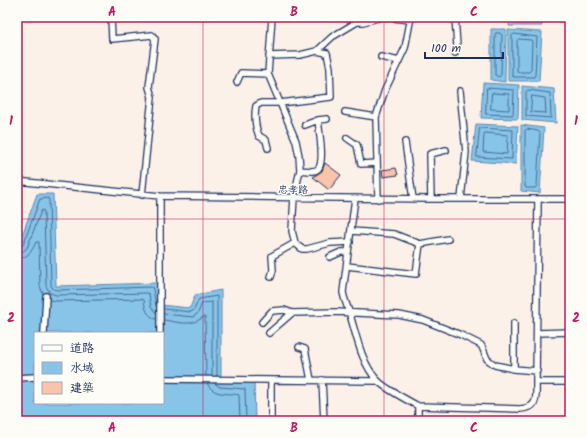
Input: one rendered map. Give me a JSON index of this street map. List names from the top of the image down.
{
  "streets": {
    "street": ["忠孝路"]
  },
  "legend": ["道路", "水域", "建築"],
  "scale_bar": "100 m",
  "grid": {
    "columns": ["A", "B", "C"],
    "rows": ["1", "2"]
  }
}
